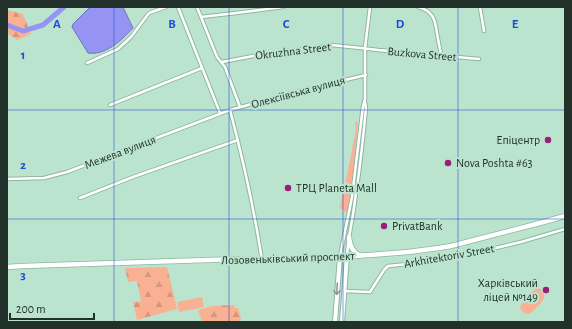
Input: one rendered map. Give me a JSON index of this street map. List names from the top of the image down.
{
  "streets": {
    "highway": ["Лозовеньківський проспект"],
    "street": [
      "Okruzhna Street",
      "Buzkova Street",
      "Олексіївська вулиця",
      "Межева вулиця",
      "Arkhitektoriv Street"
    ]
  },
  "crossings": [
    ["Okruzhna Street", "Buzkova Street"],
    ["Олексіївська вулиця", "Межева вулиця"]
  ],
  "places": [
    "Епіцентр",
    "Nova Poshta #63",
    "ТРЦ Planeta Mall",
    "PrivatBank",
    "Харківський ліцей №149"
  ],
  "scale_bar": "200 m",
  "grid": {
    "columns": [
      "A",
      "B",
      "C",
      "D",
      "E"
    ],
    "rows": ["1", "2", "3"]
  }
}
